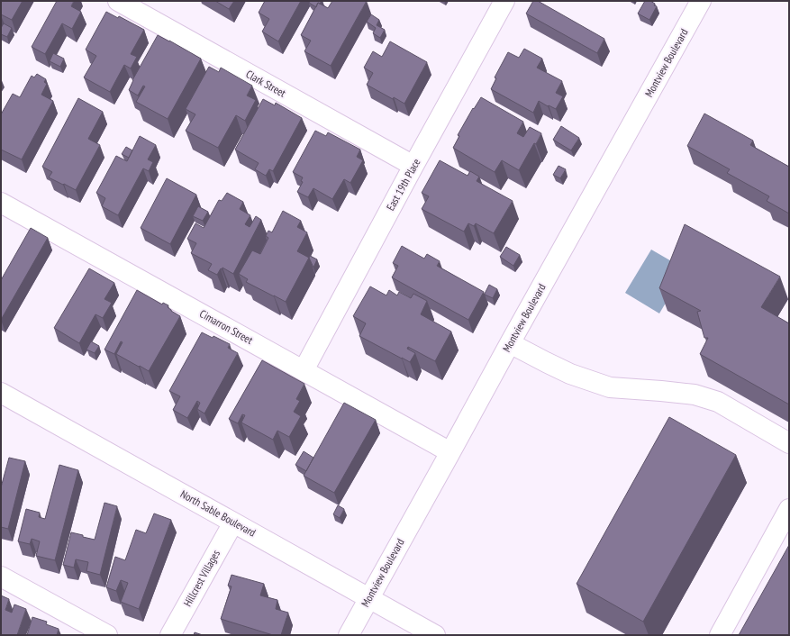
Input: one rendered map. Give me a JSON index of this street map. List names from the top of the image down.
{
  "streets": {
    "street": [
      "Montview Boulevard",
      "Clark Street",
      "East 19th Place",
      "Cimarron Street",
      "North Sable Boulevard",
      "Hillcrest Villages"
    ]
  },
  "crossings": [
    ["Montview Boulevard", "Cimarron Street"],
    ["Montview Boulevard", "North Sable Boulevard"],
    ["Clark Street", "East 19th Place"],
    ["East 19th Place", "Cimarron Street"],
    ["North Sable Boulevard", "Hillcrest Villages"]
  ]
}
